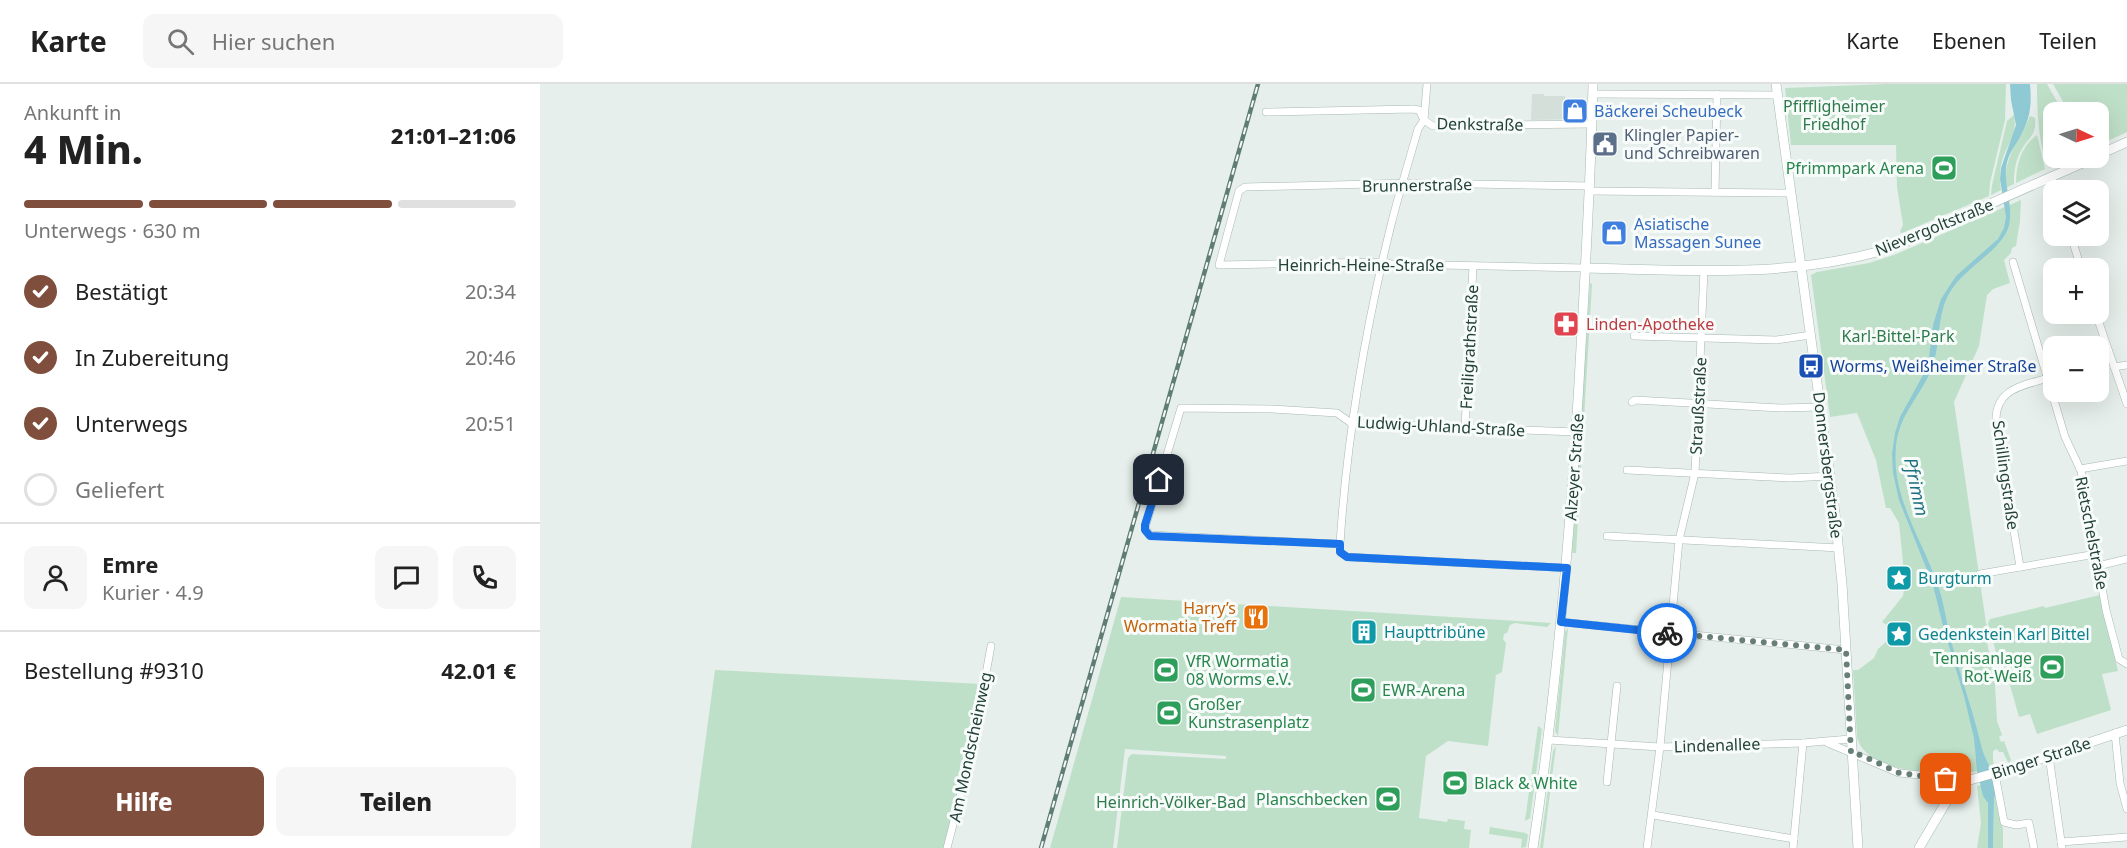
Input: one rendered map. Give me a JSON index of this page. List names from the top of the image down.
{
  "streets": {
    "street": [
      "Denkstraße",
      "Brunnerstraße",
      "Nievergoltstraße",
      "Heinrich-Heine-Straße",
      "Freiligrathstraße",
      "Straußstraße",
      "Ludwig-Uhland-Straße",
      "Donnersbergstraße",
      "Alzeyer Straße",
      "Schillingstraße",
      "Rietschelstraße",
      "Lindenallee",
      "Am Mondscheinweg",
      "Binger Straße"
    ]
  },
  "crossings": [
    ["Denkstraße", "Alzeyer Straße"],
    ["Brunnerstraße", "Heinrich-Heine-Straße"],
    ["Brunnerstraße", "Donnersbergstraße"],
    ["Brunnerstraße", "Alzeyer Straße"],
    ["Nievergoltstraße", "Heinrich-Heine-Straße"],
    ["Nievergoltstraße", "Straußstraße"],
    ["Nievergoltstraße", "Donnersbergstraße"],
    ["Nievergoltstraße", "Alzeyer Straße"],
    ["Heinrich-Heine-Straße", "Freiligrathstraße"],
    ["Heinrich-Heine-Straße", "Alzeyer Straße"],
    ["Freiligrathstraße", "Ludwig-Uhland-Straße"],
    ["Straußstraße", "Lindenallee"],
    ["Ludwig-Uhland-Straße", "Alzeyer Straße"],
    ["Donnersbergstraße", "Lindenallee"],
    ["Alzeyer Straße", "Lindenallee"],
    ["Lindenallee", "Binger Straße"]
  ],
  "water": ["Pfrimm"],
  "parks": ["Pfiffligheimer Friedhof", "Karl-Bittel-Park", "Heinrich-Völker-Bad"],
  "places": {
    "shop": ["Bäckerei Scheubeck", "Asiatische Massagen Sunee"],
    "public building": ["Klingler Papier- und Schreibwaren"],
    "sports": [
      "Pfrimmpark Arena",
      "Tennisanlage Rot-Weiß",
      "VfR Wormatia 08 Worms e.V.",
      "EWR-Arena",
      "Großer Kunstrasenplatz",
      "Black & White",
      "Planschbecken"
    ],
    "pharmacy": ["Linden-Apotheke"],
    "bus stop": ["Worms, Weißheimer Straße"],
    "place": ["Burgturm", "Gedenkstein Karl Bittel"],
    "restaurant": ["Harry’s Wormatia Treff"],
    "building": ["Haupttribüne"]
  },
  "north": "right",
  "page": {
    "header": "Karte",
    "search": "Hier suchen",
    "nav": ["Karte", "Ebenen", "Teilen"],
    "heading": ["4 Min.", "Ankunft in", "21:01–21:06"],
    "panel": [
      "Emre",
      "Kurier · 4.9",
      "Bestellung #9310",
      "42.01 €"
    ],
    "map_buttons": ["+", "−"],
    "bar": "Unterwegs · 630 m",
    "list": [
      ["Bestätigt", "20:34"],
      ["In Zubereitung", "20:46"],
      ["Unterwegs", "20:51"],
      "Geliefert"
    ],
    "buttons": ["Hilfe", "Teilen"]
  }
}
